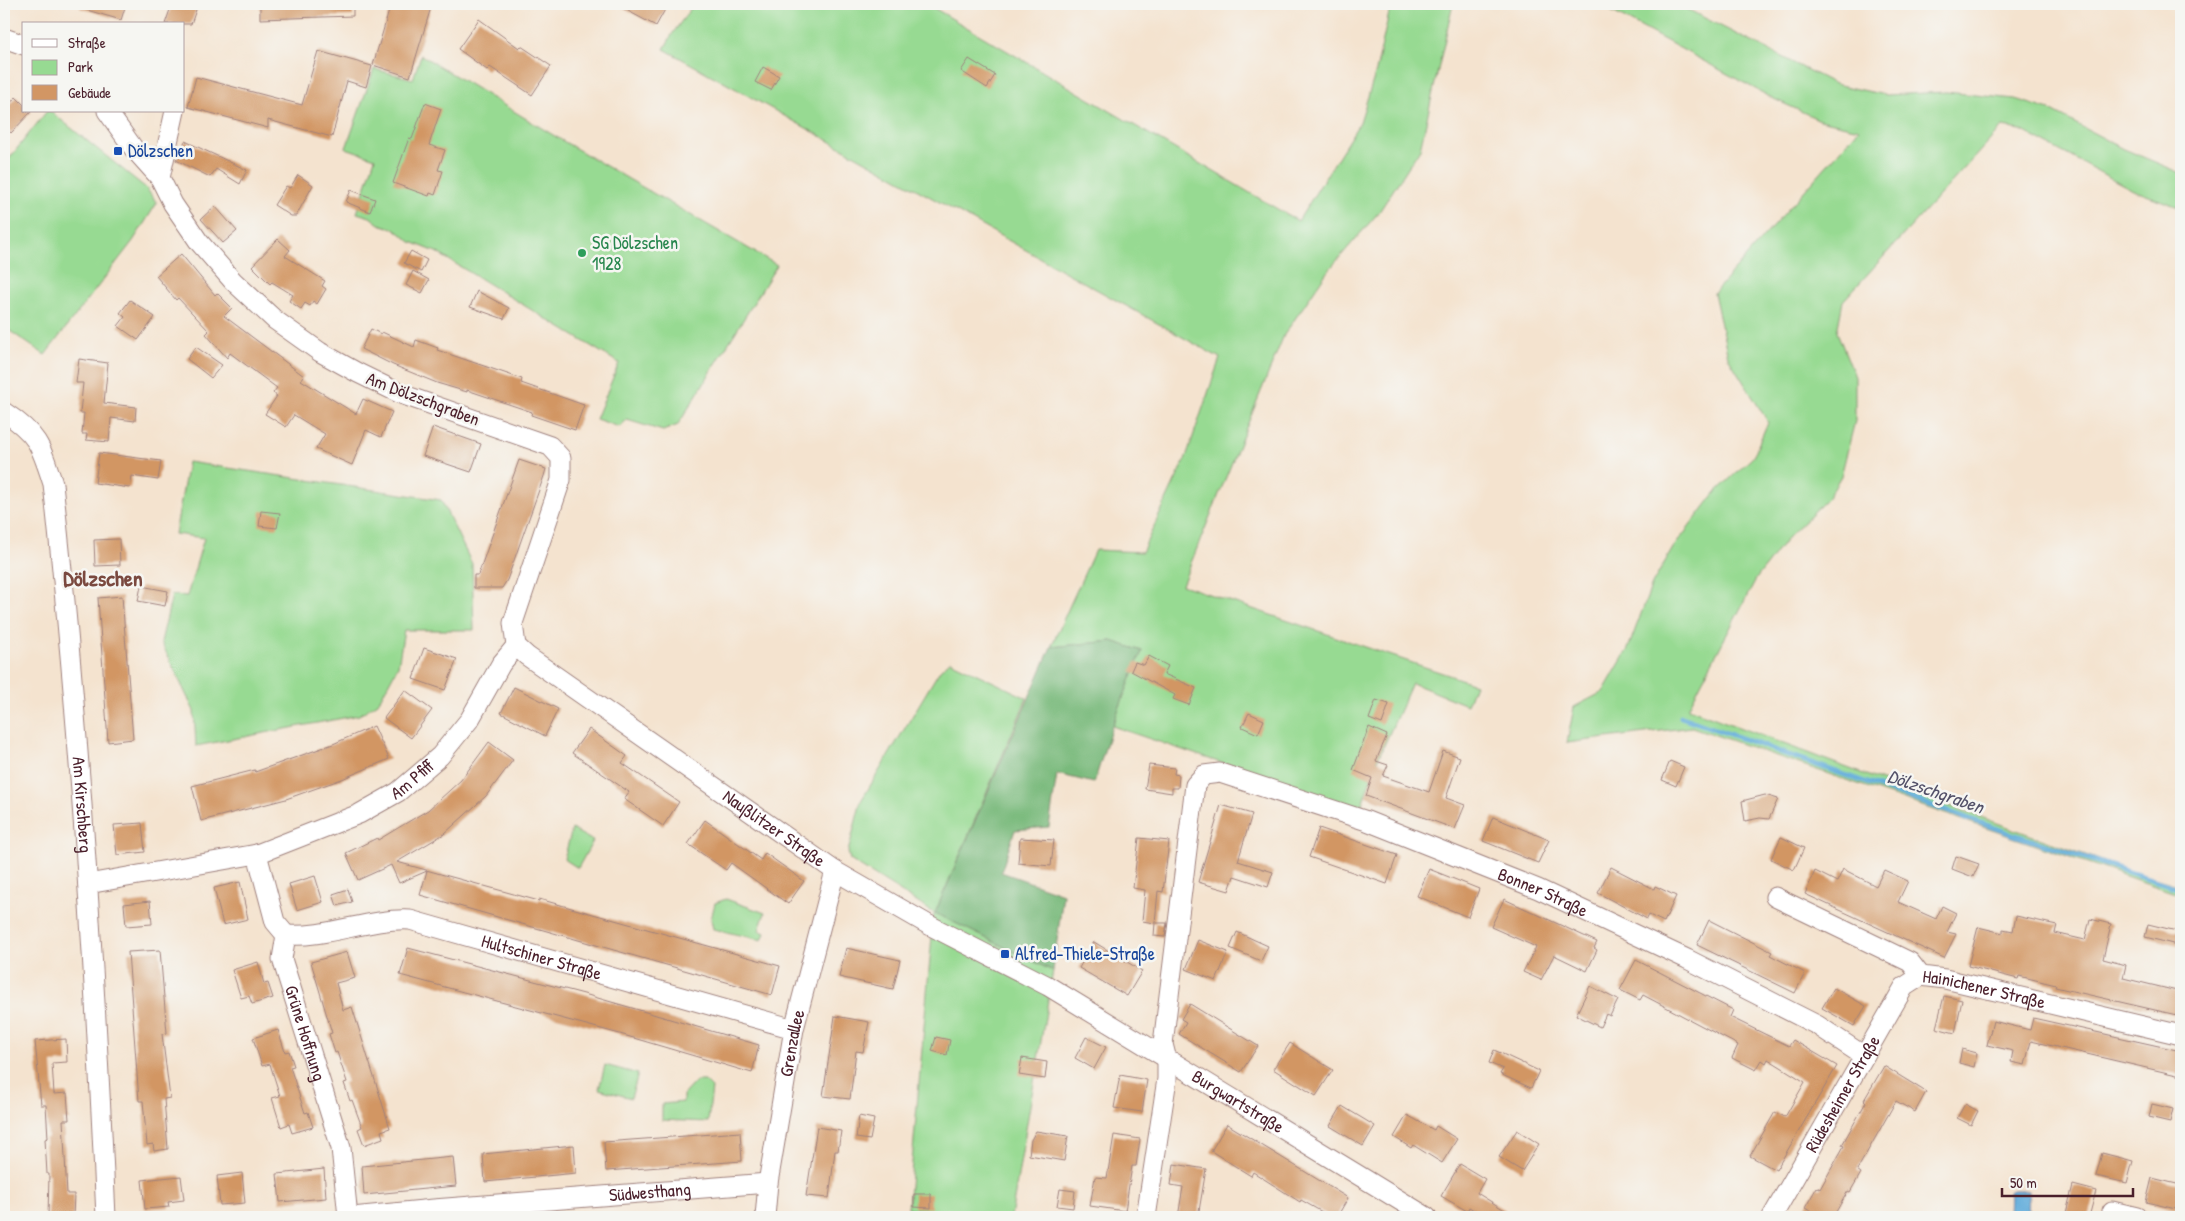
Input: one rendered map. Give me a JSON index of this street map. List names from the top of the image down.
{
  "streets": {
    "street": [
      "Am Dölzschgraben",
      "Am Pfiff",
      "Am Kirschberg",
      "Naußlitzer Straße",
      "Bonner Straße",
      "Hultschiner Straße",
      "Hainichener Straße",
      "Grüne Hoffnung",
      "Grenzallee",
      "Rüdesheimer Straße",
      "Burgwartstraße",
      "Südwesthang"
    ]
  },
  "crossings": [
    ["Am Dölzschgraben", "Am Pfiff"],
    ["Am Dölzschgraben", "Naußlitzer Straße"],
    ["Am Pfiff", "Am Kirschberg"],
    ["Am Pfiff", "Naußlitzer Straße"],
    ["Naußlitzer Straße", "Grenzallee"],
    ["Naußlitzer Straße", "Burgwartstraße"],
    ["Bonner Straße", "Rüdesheimer Straße"],
    ["Bonner Straße", "Burgwartstraße"],
    ["Hultschiner Straße", "Grüne Hoffnung"],
    ["Hultschiner Straße", "Grenzallee"],
    ["Hainichener Straße", "Rüdesheimer Straße"],
    ["Grüne Hoffnung", "Südwesthang"],
    ["Grenzallee", "Südwesthang"]
  ],
  "districts": ["Dölzschen"],
  "water": ["Dölzschgraben"],
  "places": {
    "transit": ["Dölzschen", "Alfred-Thiele-Straße"],
    "other": ["SG Dölzschen 1928"]
  },
  "legend": ["Straße", "Park", "Gebäude"],
  "scale_bar": "50 m"
}
